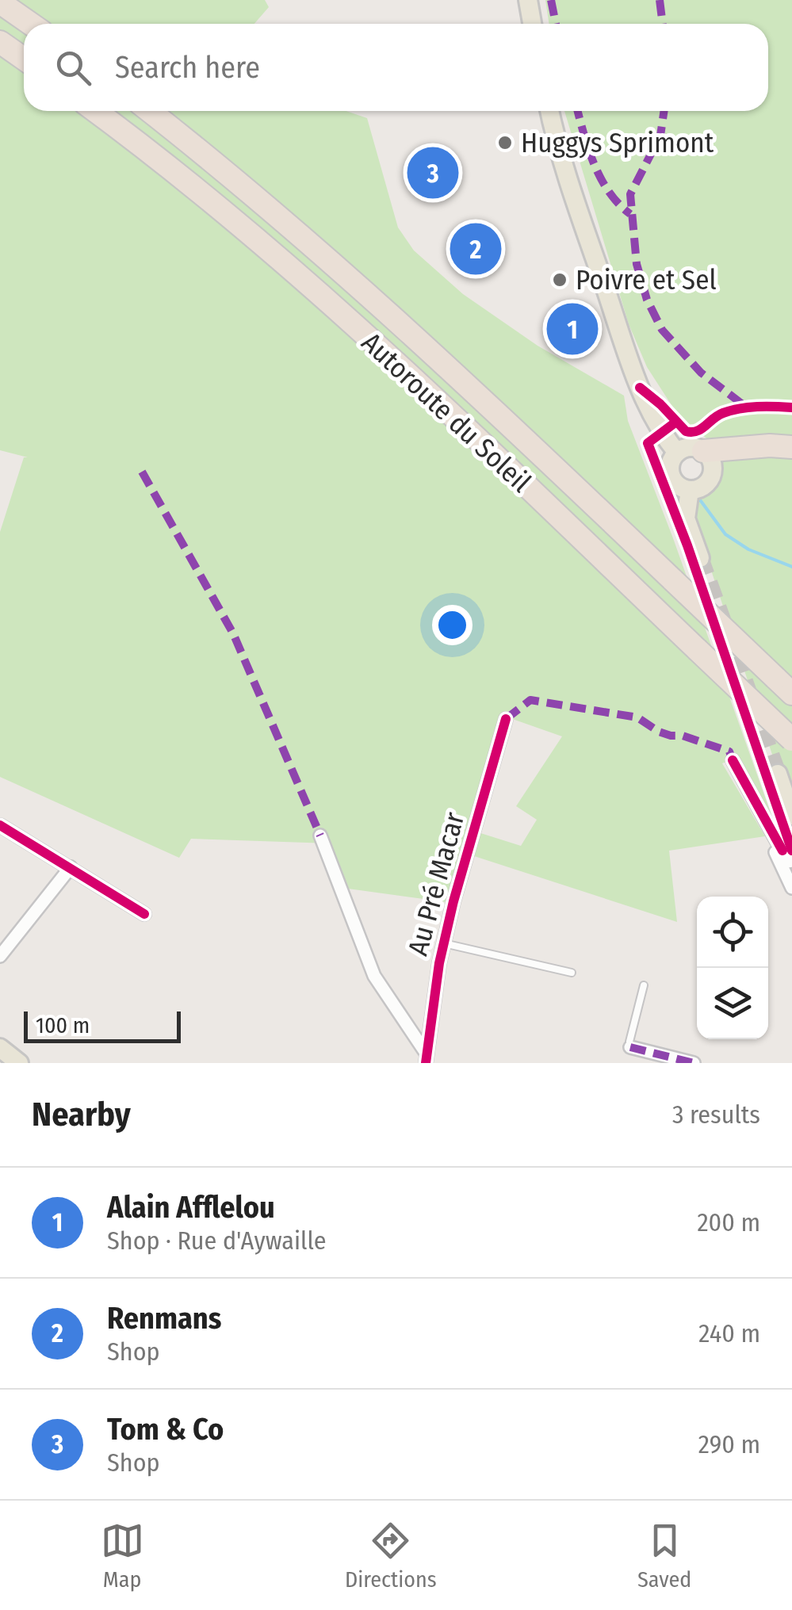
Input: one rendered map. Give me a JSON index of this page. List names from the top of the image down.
{
  "streets": {
    "highway": ["Autoroute du Soleil"],
    "street": ["Au Pré Macar"]
  },
  "places": ["Huggys Sprimont", "Poivre et Sel"],
  "scale_bar": "100 m",
  "page": {
    "search": "Search here",
    "pins": ["3", "2", "1"],
    "scale": "100 m",
    "heading": ["Nearby", "3 results"],
    "list": [
      {
        "mark": "1",
        "name": "Alain Afflelou",
        "note": "Shop · Rue d'Aywaille",
        "value": "200 m"
      },
      {
        "mark": "2",
        "name": "Renmans",
        "note": "Shop",
        "value": "240 m"
      },
      {
        "mark": "3",
        "name": "Tom & Co",
        "note": "Shop",
        "value": "290 m"
      }
    ],
    "nav": ["Map", "Directions", "Saved"]
  }
}
